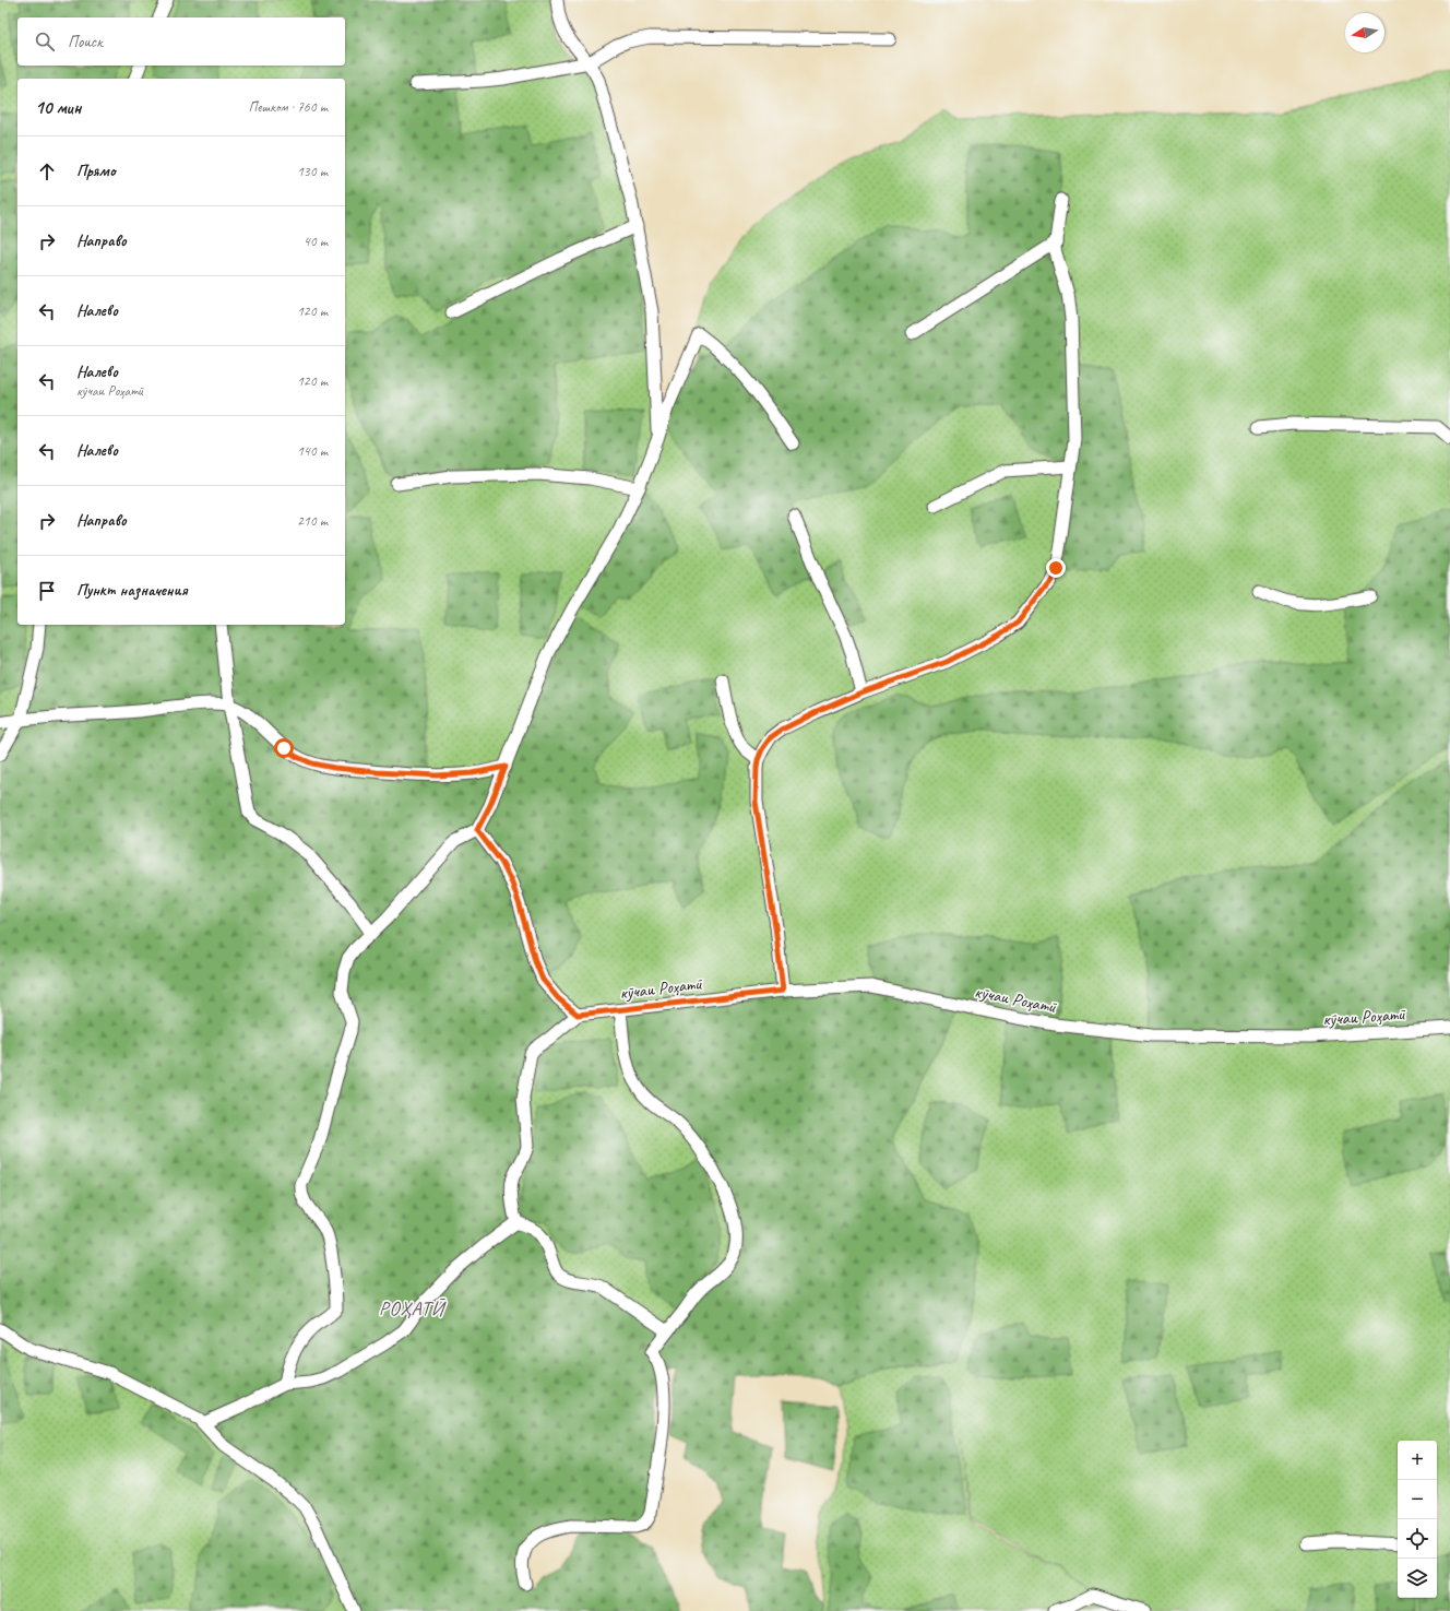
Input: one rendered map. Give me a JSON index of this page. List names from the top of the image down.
{
  "streets": {
    "street": ["кӯчаи Роҳатӣ"]
  },
  "districts": ["РОҲАТӢ"],
  "north": "left",
  "page": {
    "search": "Поиск",
    "heading": ["10 мин", "Пешком · 760 m"],
    "list": [
      ["Прямо", "130 m"],
      ["Направо", "40 m"],
      ["Налево", "120 m"],
      ["Налево", "кӯчаи Роҳатӣ", "120 m"],
      ["Налево", "140 m"],
      ["Направо", "210 m"],
      "Пункт назначения"
    ],
    "map_buttons": ["+", "−"]
  }
}
